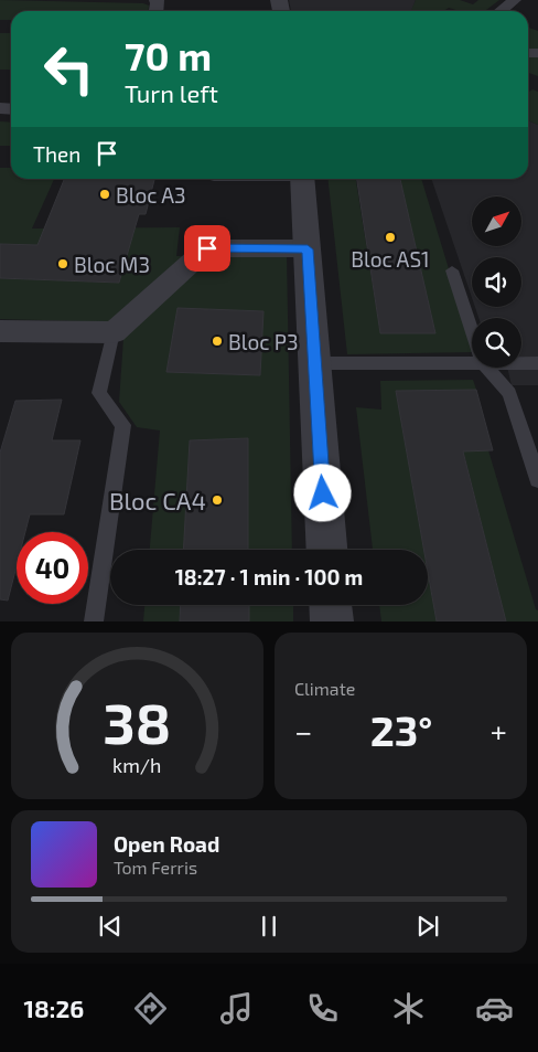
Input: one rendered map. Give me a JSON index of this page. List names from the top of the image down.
{
  "places": [
    "Bloc A3",
    "Bloc AS1",
    "Bloc M3",
    "Bloc P3",
    "Bloc CA4"
  ],
  "north": "top right",
  "page": {
    "turn": ["70 m", "Turn left"],
    "then": "Then",
    "limit": "40",
    "trip": "18:27 · 1 min · 100 m",
    "tile": "Climate",
    "heat": ["−", "23°", "+"],
    "song": ["Open Road", "Tom Ferris"],
    "tabs": "18:26",
    "gauge": ["38", "km/h"]
  }
}
